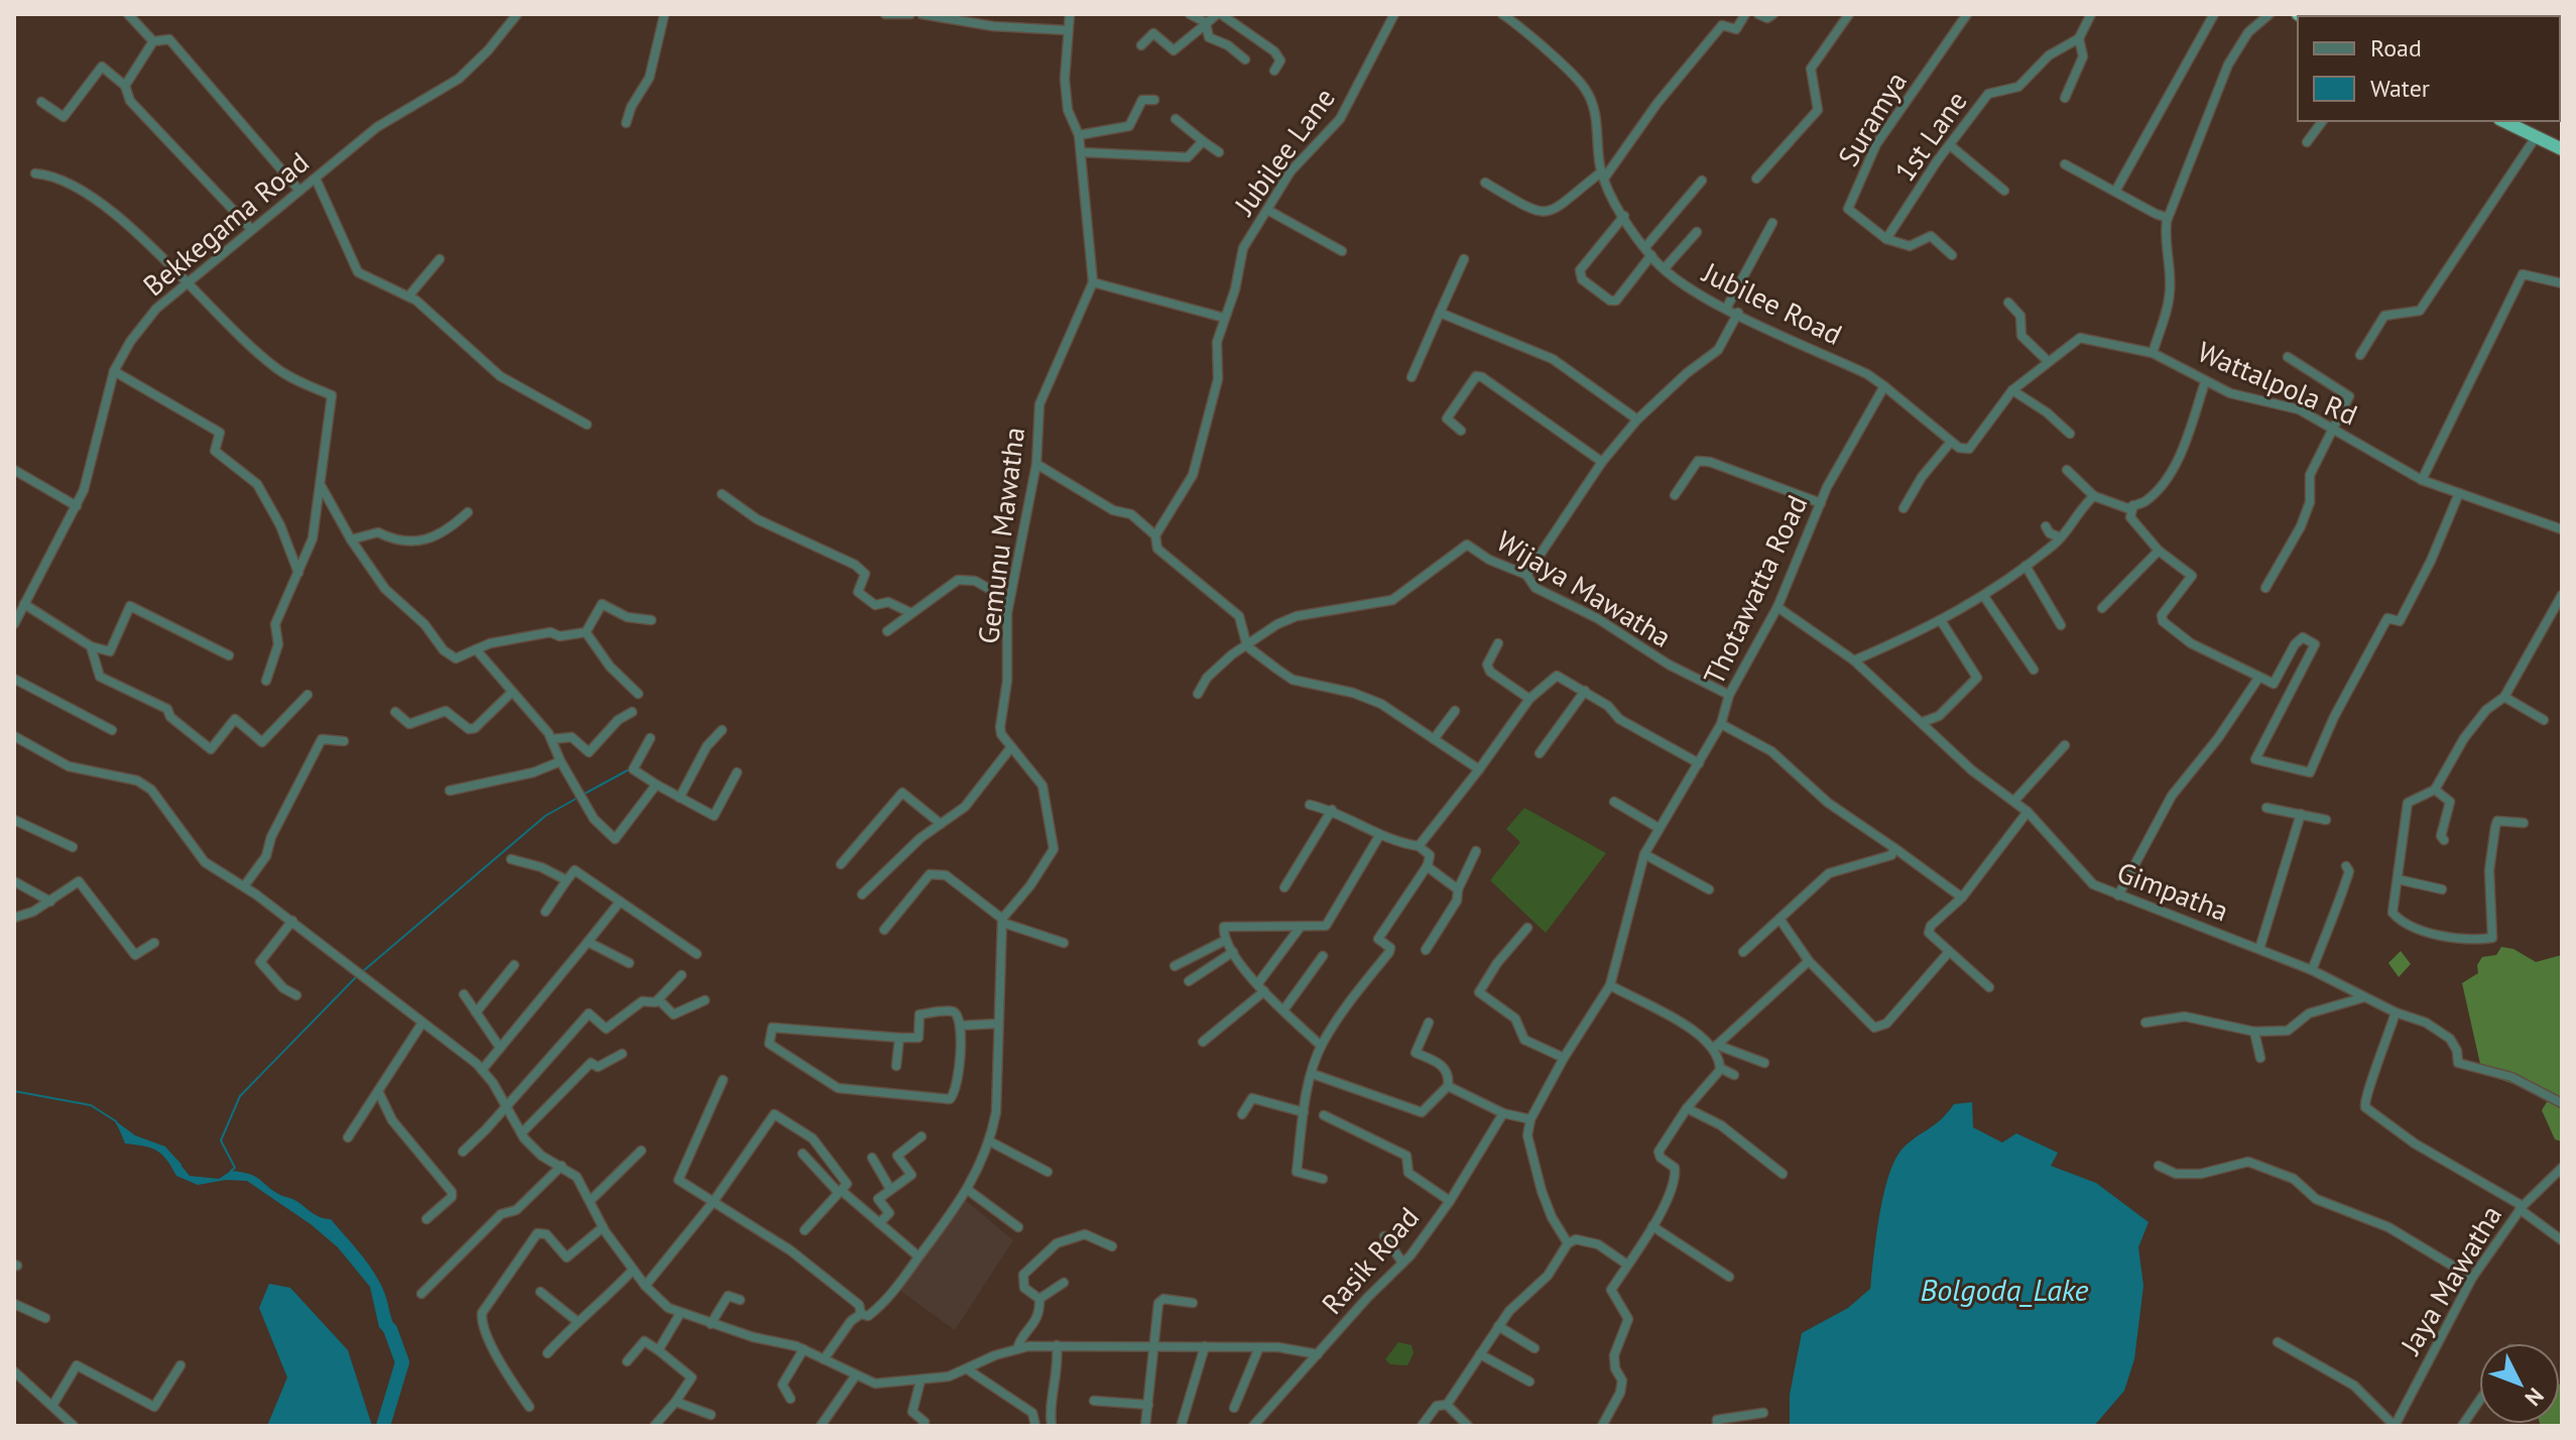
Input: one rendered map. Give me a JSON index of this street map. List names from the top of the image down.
{
  "streets": {
    "street": [
      "Suramya",
      "1st Lane",
      "Jubilee Lane",
      "Bekkegama Road",
      "Jubilee Road",
      "Wattalpola Rd",
      "Gemunu Mawatha",
      "Wijaya Mawatha",
      "Thotawatta Road",
      "Gimpatha",
      "Rasik Road",
      "Jaya Mawatha"
    ]
  },
  "crossings": [
    ["Suramya", "1st Lane"],
    ["Jubilee Road", "Thotawatta Road"],
    ["Wijaya Mawatha", "Thotawatta Road"],
    ["Thotawatta Road", "Gimpatha"]
  ],
  "water": ["Bolgoda_Lake"],
  "legend": ["Road", "Water"],
  "north": "bottom right"
}
